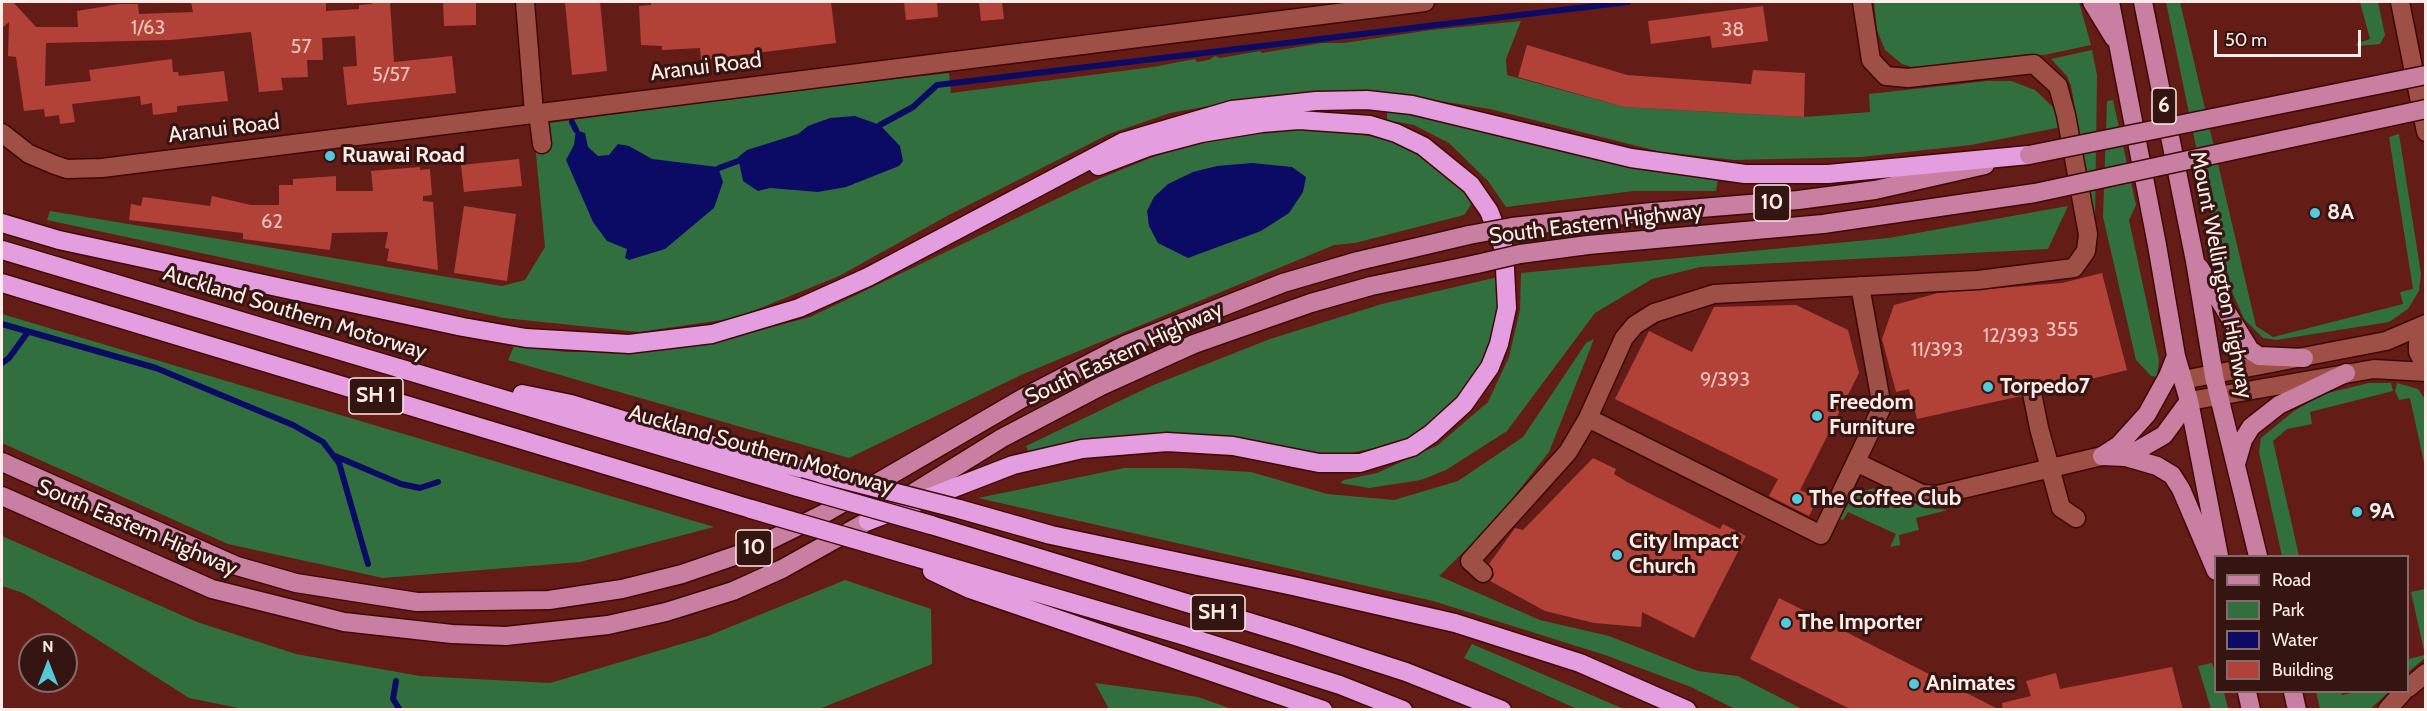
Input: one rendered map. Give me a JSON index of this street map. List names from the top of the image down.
{
  "streets": {
    "highway": ["Auckland Southern Motorway", "SH 1"],
    "main road": [
      "6",
      "10",
      "South Eastern Highway",
      "Mount Wellington Highway"
    ],
    "street": ["Aranui Road"]
  },
  "places": [
    "Ruawai Road",
    "8A",
    "Torpedo7",
    "Freedom Furniture",
    "The Coffee Club",
    "9A",
    "City Impact Church",
    "The Importer",
    "Animates"
  ],
  "house_numbers": [
    "1/63",
    "38",
    "57",
    "5/57",
    "62",
    "355",
    "12/393",
    "11/393",
    "9/393"
  ],
  "legend": [
    "Road",
    "Park",
    "Water",
    "Building"
  ],
  "scale_bar": "50 m",
  "north": "top"
}
